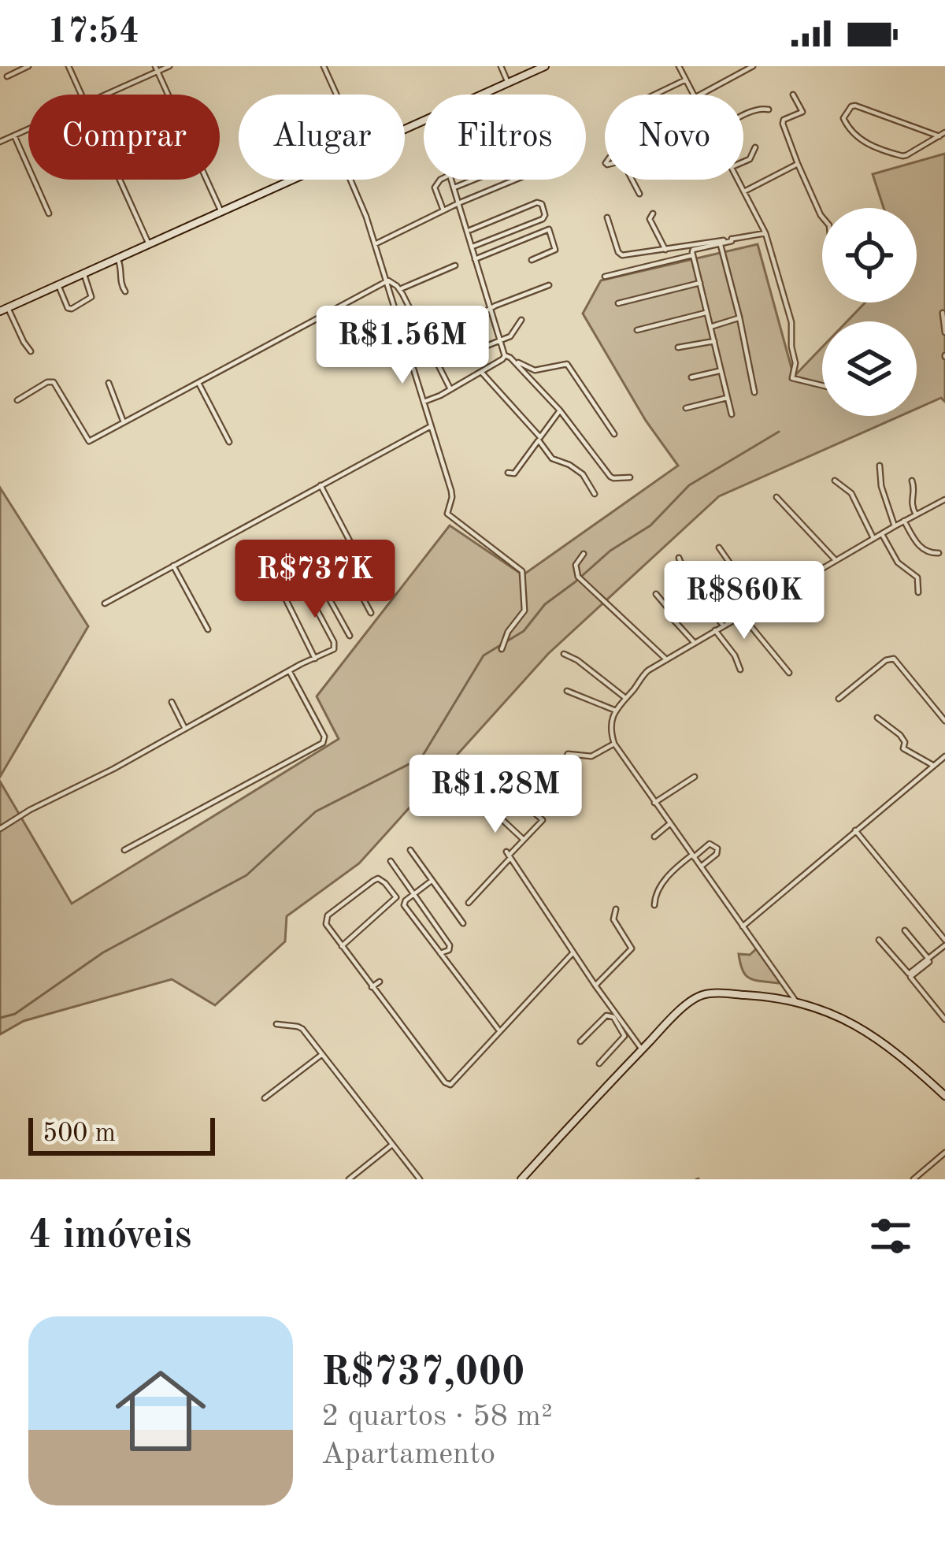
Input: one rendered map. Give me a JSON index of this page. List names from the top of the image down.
{
  "scale_bar": "500 m",
  "page": {
    "status": "17:54",
    "chip": [
      "Comprar",
      "Alugar",
      "Filtros",
      "Novo"
    ],
    "price": [
      "R$1.56M",
      "R$737K",
      "R$860K",
      "R$1.28M"
    ],
    "scale": "500 m",
    "heading": "4 imóveis",
    "list": [
      {
        "name": "R$737,000",
        "note": "2 quartos · 58 m² · Apartamento"
      }
    ]
  }
}
